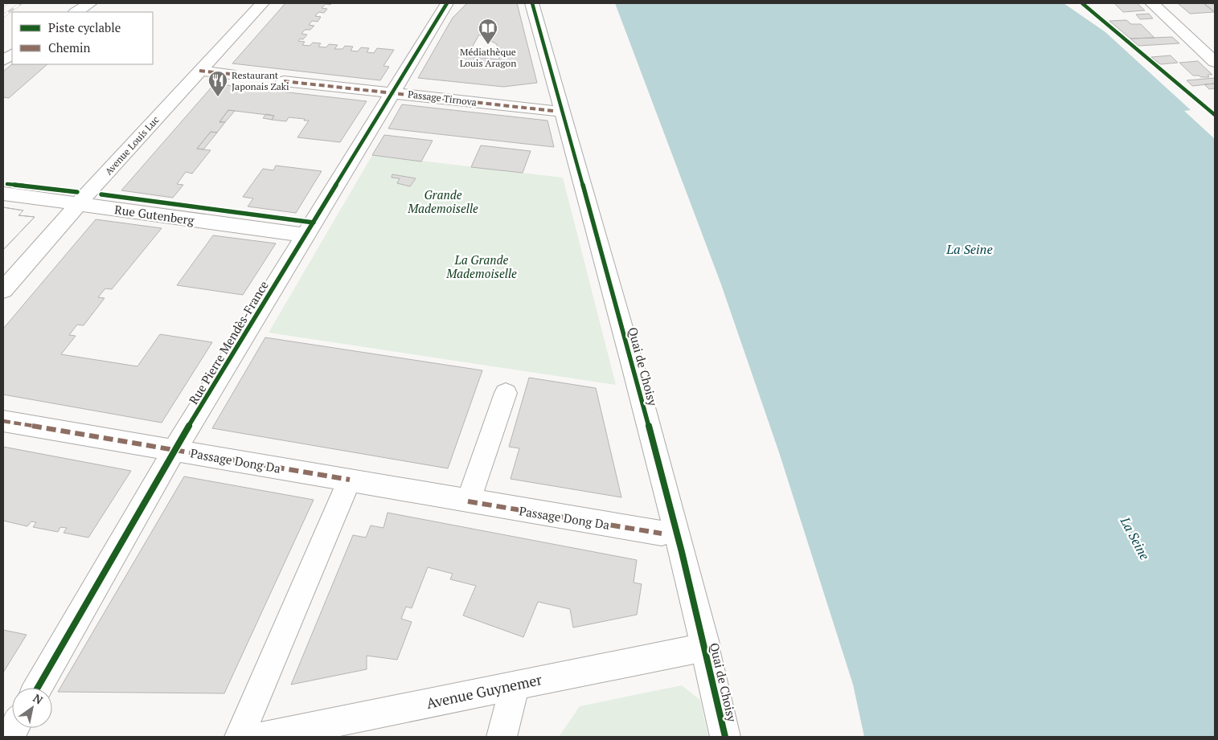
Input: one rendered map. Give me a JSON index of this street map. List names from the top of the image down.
{
  "streets": {
    "street": [
      "Passage Tirnova",
      "Avenue Louis Luc",
      "Rue Gutenberg",
      "Rue Pierre Mendès-France",
      "Quai de Choisy",
      "Passage Dong Da",
      "Avenue Guynemer"
    ]
  },
  "crossings": [
    ["Passage Tirnova", "Rue Pierre Mendès-France"],
    ["Avenue Louis Luc", "Rue Gutenberg"],
    ["Rue Gutenberg", "Rue Pierre Mendès-France"],
    ["Rue Pierre Mendès-France", "Passage Dong Da"],
    ["Quai de Choisy", "Avenue Guynemer"]
  ],
  "water": ["La Seine"],
  "parks": ["Grande Mademoiselle", "La Grande Mademoiselle"],
  "places": {
    "library": ["Médiathèque Louis Aragon"],
    "restaurant": ["Restaurant Japonais Zaki"]
  },
  "legend": ["Piste cyclable", "Chemin"],
  "north": "top right"
}
